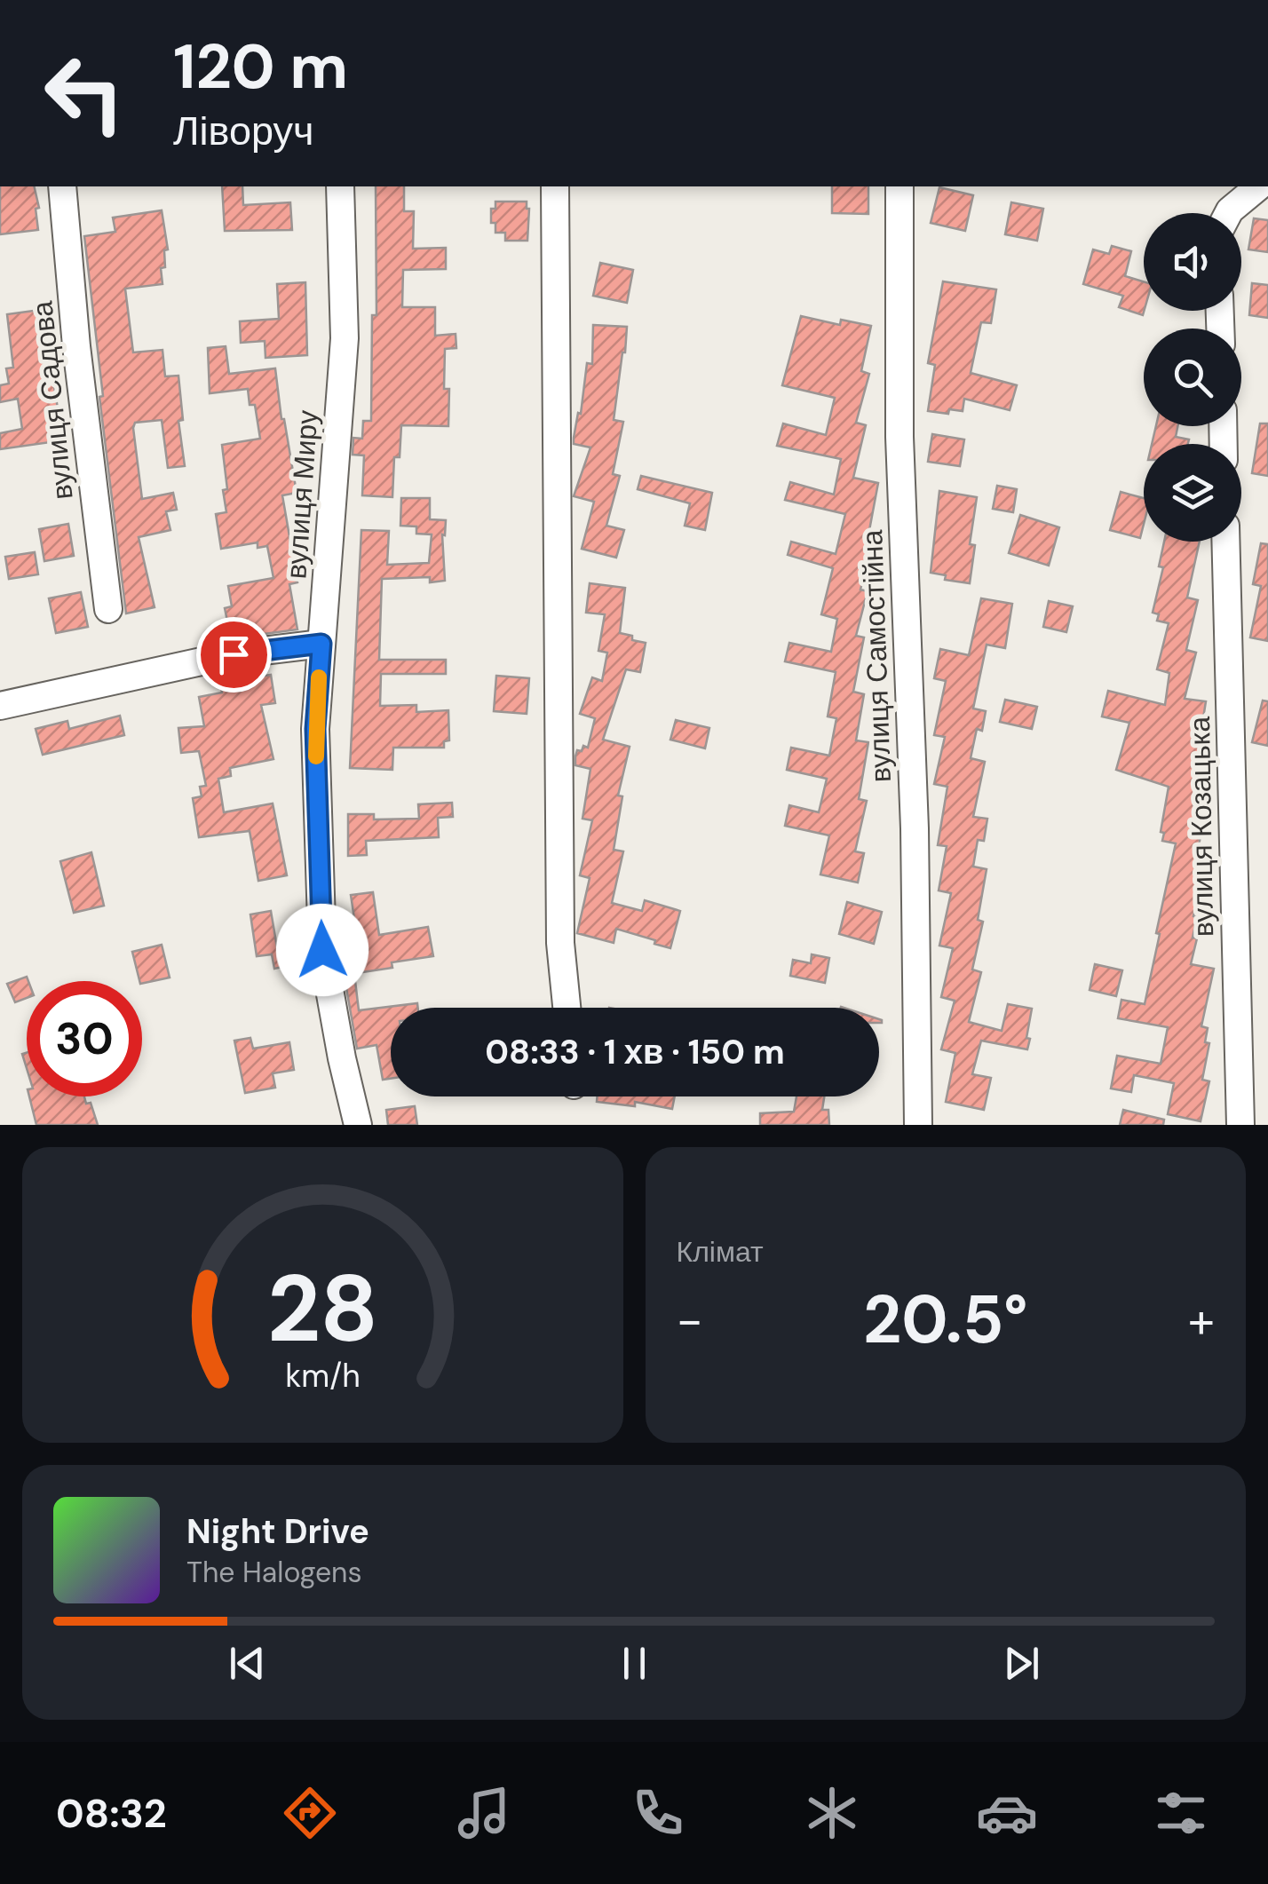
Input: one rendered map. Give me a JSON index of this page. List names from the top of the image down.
{
  "streets": {
    "street": [
      "вулиця Садова",
      "вулиця Миру",
      "вулиця Самостійна",
      "вулиця Козацька"
    ]
  },
  "page": {
    "turn": ["120 m", "Ліворуч"],
    "limit": "30",
    "trip": "08:33 · 1 хв · 150 m",
    "tile": "Клімат",
    "heat": ["−", "20.5°", "+"],
    "song": ["Night Drive", "The Halogens"],
    "tabs": "08:32",
    "gauge": ["28", "km/h"]
  }
}
